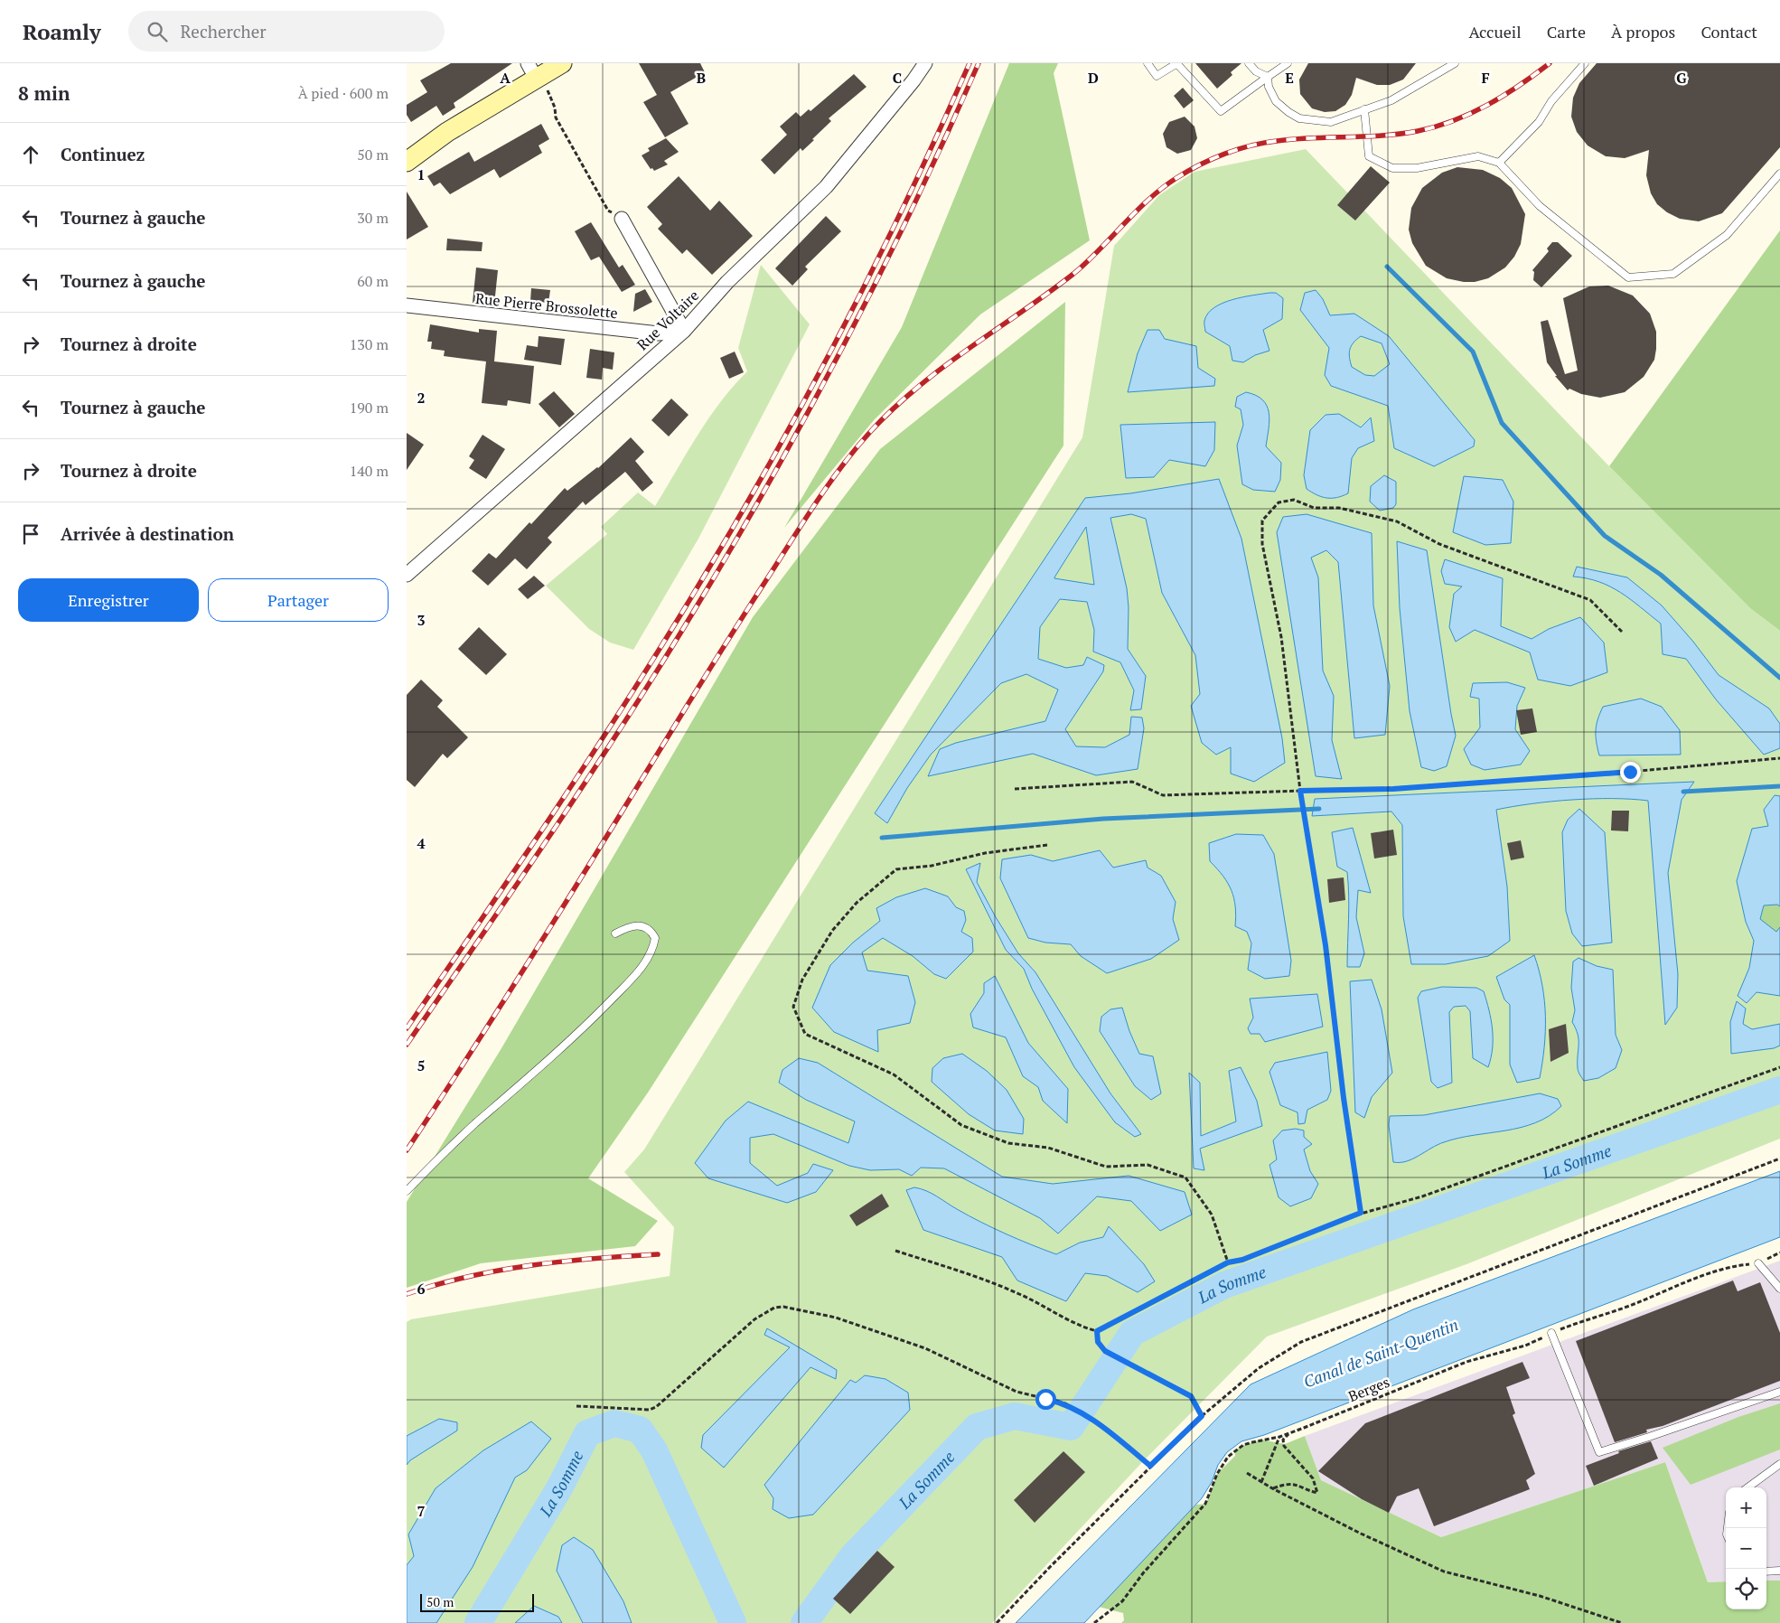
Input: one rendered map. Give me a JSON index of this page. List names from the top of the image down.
{
  "streets": {
    "street": ["Rue Pierre Brossolette", "Rue Voltaire"],
    "path": ["Berges"]
  },
  "crossings": [
    ["Rue Pierre Brossolette", "Rue Voltaire"]
  ],
  "water": ["La Somme", "Canal de Saint-Quentin"],
  "scale_bar": "50 m",
  "page": {
    "header": "Roamly",
    "search": "Rechercher",
    "nav": [
      "Accueil",
      "Carte",
      "À propos",
      "Contact"
    ],
    "heading": ["8 min", "À pied · 600 m"],
    "list": [
      ["Continuez", "50 m"],
      ["Tournez à gauche", "30 m"],
      ["Tournez à gauche", "60 m"],
      ["Tournez à droite", "130 m"],
      ["Tournez à gauche", "190 m"],
      ["Tournez à droite", "140 m"],
      "Arrivée à destination"
    ],
    "buttons": ["Enregistrer", "Partager"],
    "map_buttons": ["+", "−"],
    "scale": "50 m"
  },
  "grid": {
    "columns": [
      "A",
      "B",
      "C",
      "D",
      "E",
      "F",
      "G"
    ],
    "rows": [
      "1",
      "2",
      "3",
      "4",
      "5",
      "6",
      "7"
    ]
  }
}
